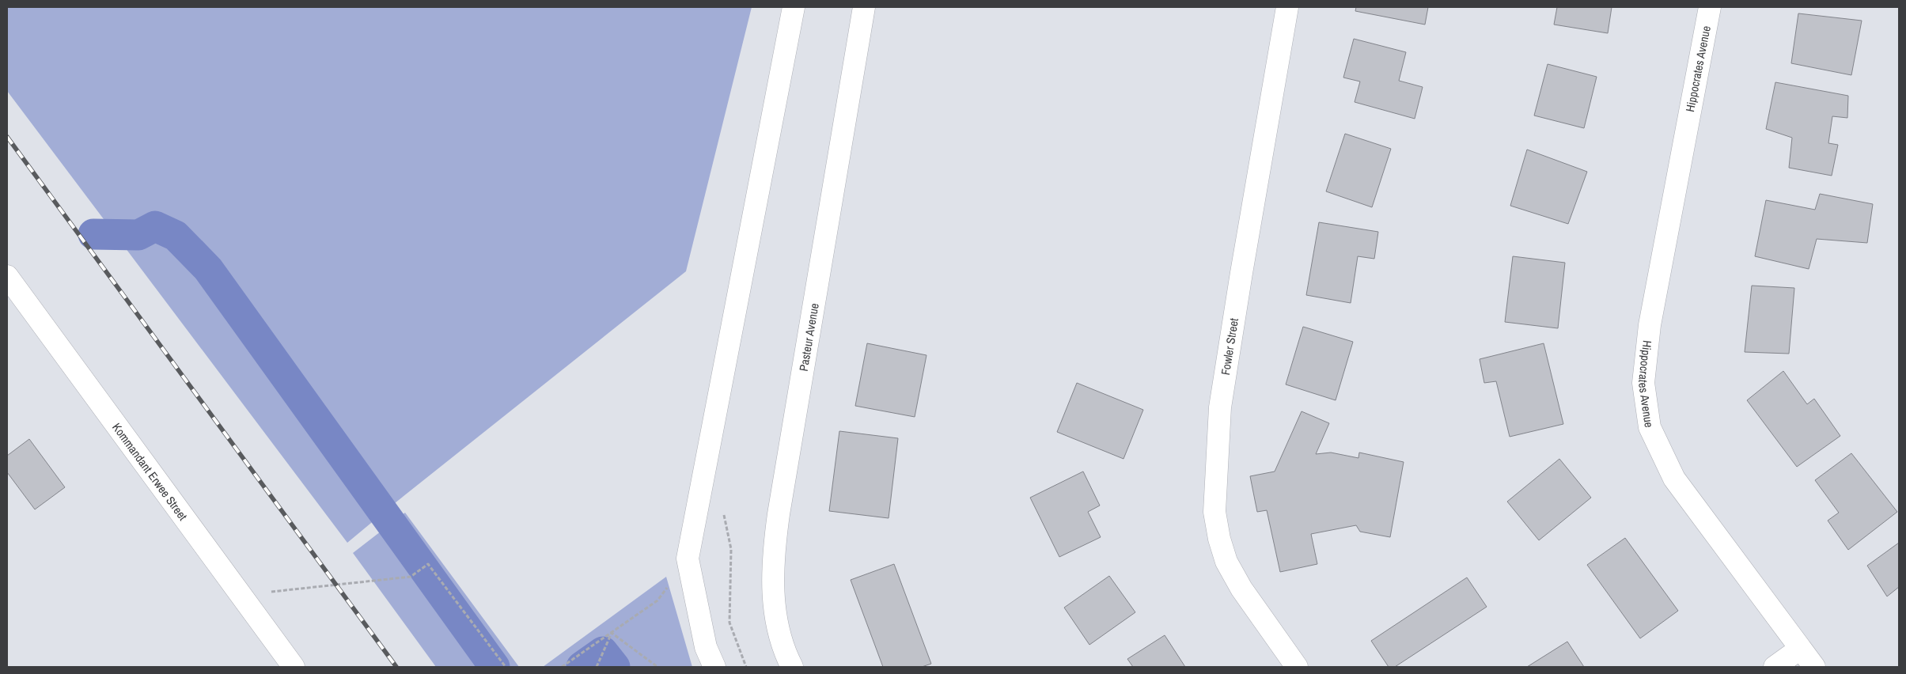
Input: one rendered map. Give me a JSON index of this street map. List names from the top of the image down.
{
  "streets": {
    "street": [
      "Hippocrates Avenue",
      "Pasteur Avenue",
      "Fowler Street",
      "Kommandant Erwee Street"
    ]
  }
}
